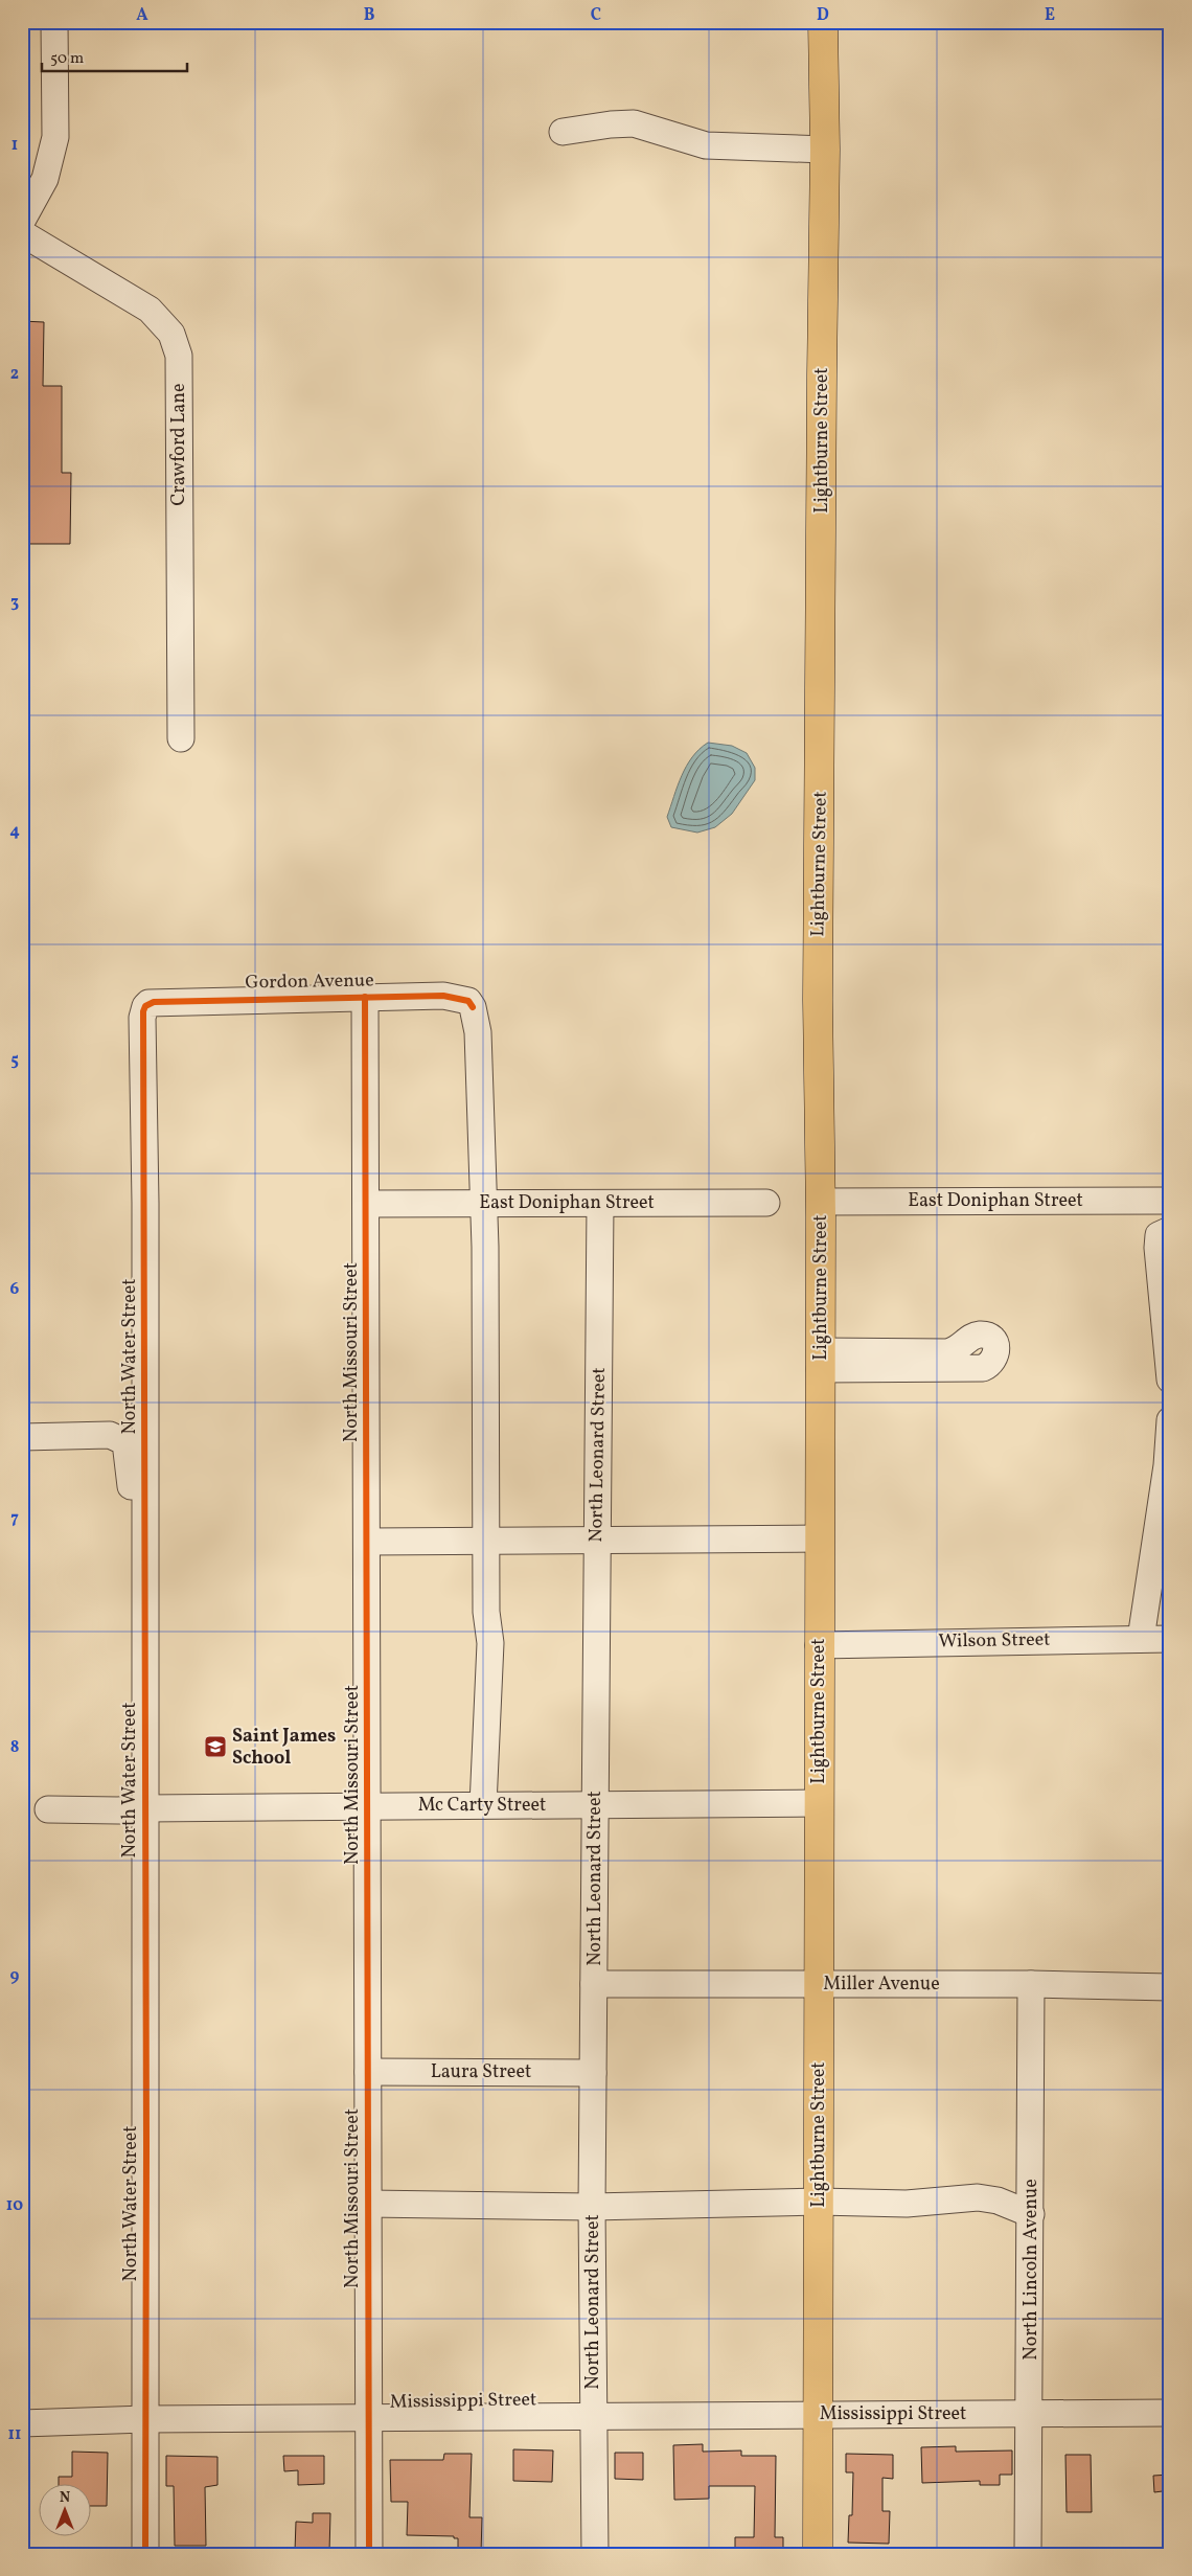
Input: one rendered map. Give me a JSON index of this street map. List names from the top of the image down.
{
  "streets": {
    "main road": ["Lightburne Street"],
    "street": [
      "Crawford Lane",
      "Gordon Avenue",
      "East Doniphan Street",
      "North Missouri Street",
      "North Water Street",
      "North Leonard Street",
      "Wilson Street",
      "Mc Carty Street",
      "Miller Avenue",
      "Laura Street",
      "North Lincoln Avenue",
      "Mississippi Street"
    ]
  },
  "crossings": [
    ["Lightburne Street", "East Doniphan Street"],
    ["Lightburne Street", "Wilson Street"],
    ["Lightburne Street", "Mc Carty Street"],
    ["Lightburne Street", "Miller Avenue"],
    ["Lightburne Street", "Mississippi Street"],
    ["Gordon Avenue", "East Doniphan Street"],
    ["Gordon Avenue", "North Missouri Street"],
    ["Gordon Avenue", "North Water Street"],
    ["East Doniphan Street", "North Missouri Street"],
    ["East Doniphan Street", "North Leonard Street"],
    ["North Missouri Street", "Mc Carty Street"],
    ["North Missouri Street", "Laura Street"],
    ["North Missouri Street", "Mississippi Street"],
    ["North Water Street", "Mc Carty Street"],
    ["North Water Street", "Mississippi Street"],
    ["North Leonard Street", "Mc Carty Street"],
    ["North Leonard Street", "Miller Avenue"],
    ["North Leonard Street", "Laura Street"],
    ["North Leonard Street", "Mississippi Street"],
    ["Miller Avenue", "North Lincoln Avenue"],
    ["North Lincoln Avenue", "Mississippi Street"]
  ],
  "places": {
    "school or university": ["Saint James School"]
  },
  "scale_bar": "50 m",
  "north": "top",
  "grid": {
    "columns": [
      "A",
      "B",
      "C",
      "D",
      "E"
    ],
    "rows": [
      "1",
      "2",
      "3",
      "4",
      "5",
      "6",
      "7",
      "8",
      "9",
      "10",
      "11"
    ]
  }
}
